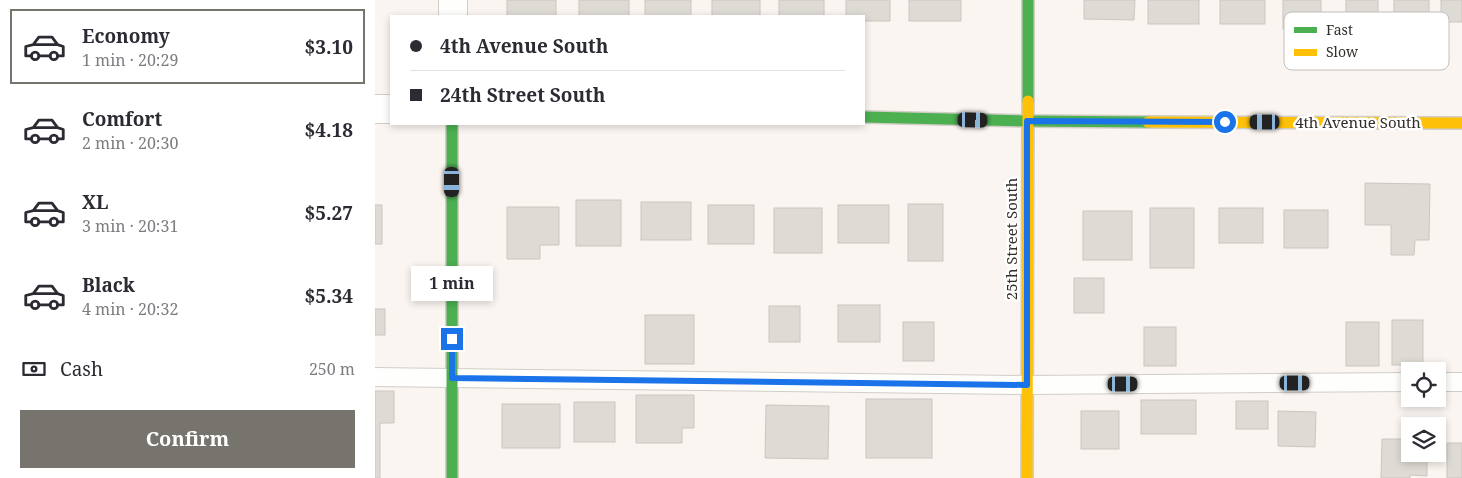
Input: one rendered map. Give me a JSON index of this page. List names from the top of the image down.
{
  "streets": {
    "street": ["4th Avenue South", "25th Street South"]
  },
  "crossings": [
    ["4th Avenue South", "25th Street South"]
  ],
  "legend": ["Fast", "Slow"],
  "page": {
    "list": [
      {
        "name": "Economy",
        "note": "1 min · 20:29",
        "value": "$3.10"
      },
      {
        "name": "Comfort",
        "note": "2 min · 20:30",
        "value": "$4.18"
      },
      {
        "name": "XL",
        "note": "3 min · 20:31",
        "value": "$5.27"
      },
      {
        "name": "Black",
        "note": "4 min · 20:32",
        "value": "$5.34"
      }
    ],
    "banner": ["4th Avenue South", "24th Street South"],
    "bubble": "1 min",
    "pay": ["Cash", "250 m"],
    "buttons": "Confirm"
  }
}
